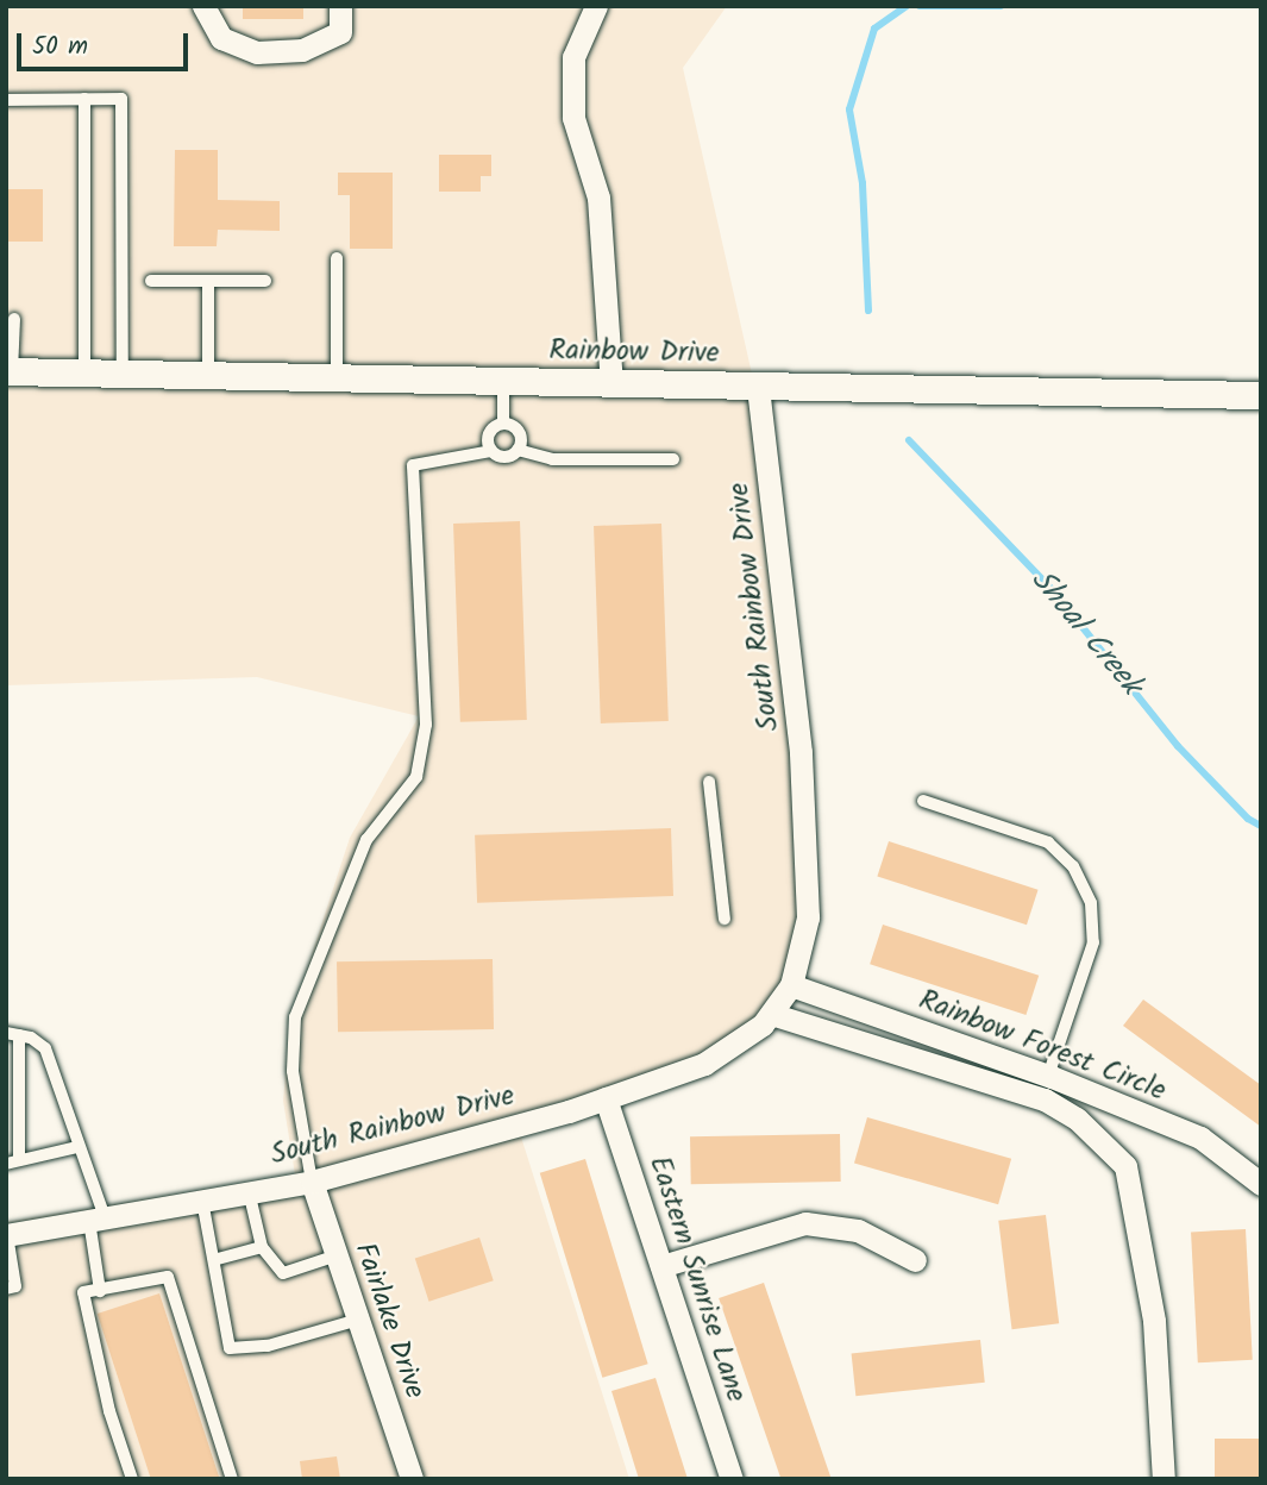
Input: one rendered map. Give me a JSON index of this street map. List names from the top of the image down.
{
  "streets": {
    "street": [
      "Rainbow Drive",
      "South Rainbow Drive",
      "Rainbow Forest Circle",
      "Eastern Sunrise Lane",
      "Fairlake Drive"
    ]
  },
  "crossings": [
    ["Rainbow Drive", "South Rainbow Drive"],
    ["South Rainbow Drive", "Rainbow Forest Circle"],
    ["South Rainbow Drive", "Eastern Sunrise Lane"],
    ["South Rainbow Drive", "Fairlake Drive"]
  ],
  "water": ["Shoal Creek"],
  "scale_bar": "50 m"
}
